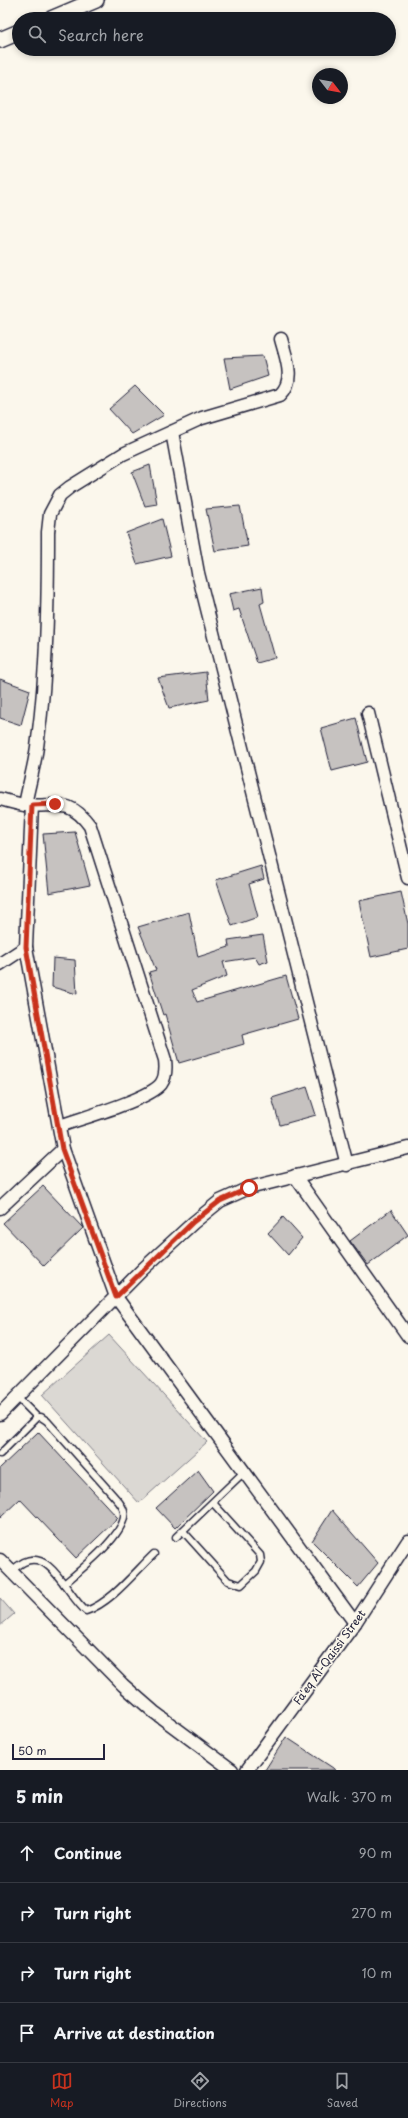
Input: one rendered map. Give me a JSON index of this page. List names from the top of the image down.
{
  "streets": {
    "street": ["Fa'eq Al-Qaissi Street"]
  },
  "scale_bar": "50 m",
  "north": "bottom right",
  "page": {
    "search": "Search here",
    "scale": "50 m",
    "heading": ["5 min", "Walk · 370 m"],
    "list": [
      ["Continue", "90 m"],
      ["Turn right", "270 m"],
      ["Turn right", "10 m"],
      "Arrive at destination"
    ],
    "nav": ["Map", "Directions", "Saved"]
  }
}
